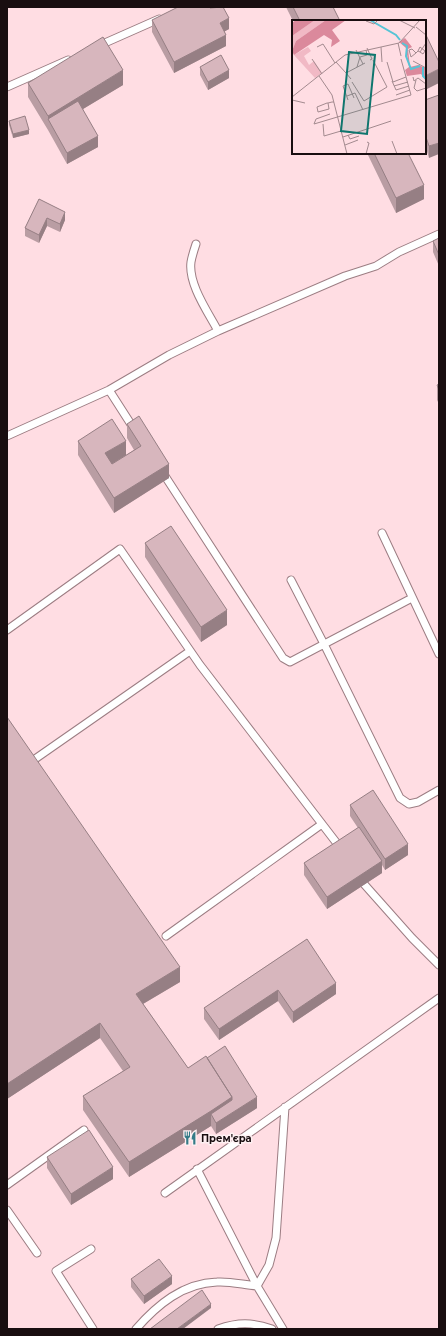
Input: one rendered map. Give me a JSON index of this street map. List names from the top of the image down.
{
  "places": {
    "restaurant": ["Прем'єра"]
  }
}
